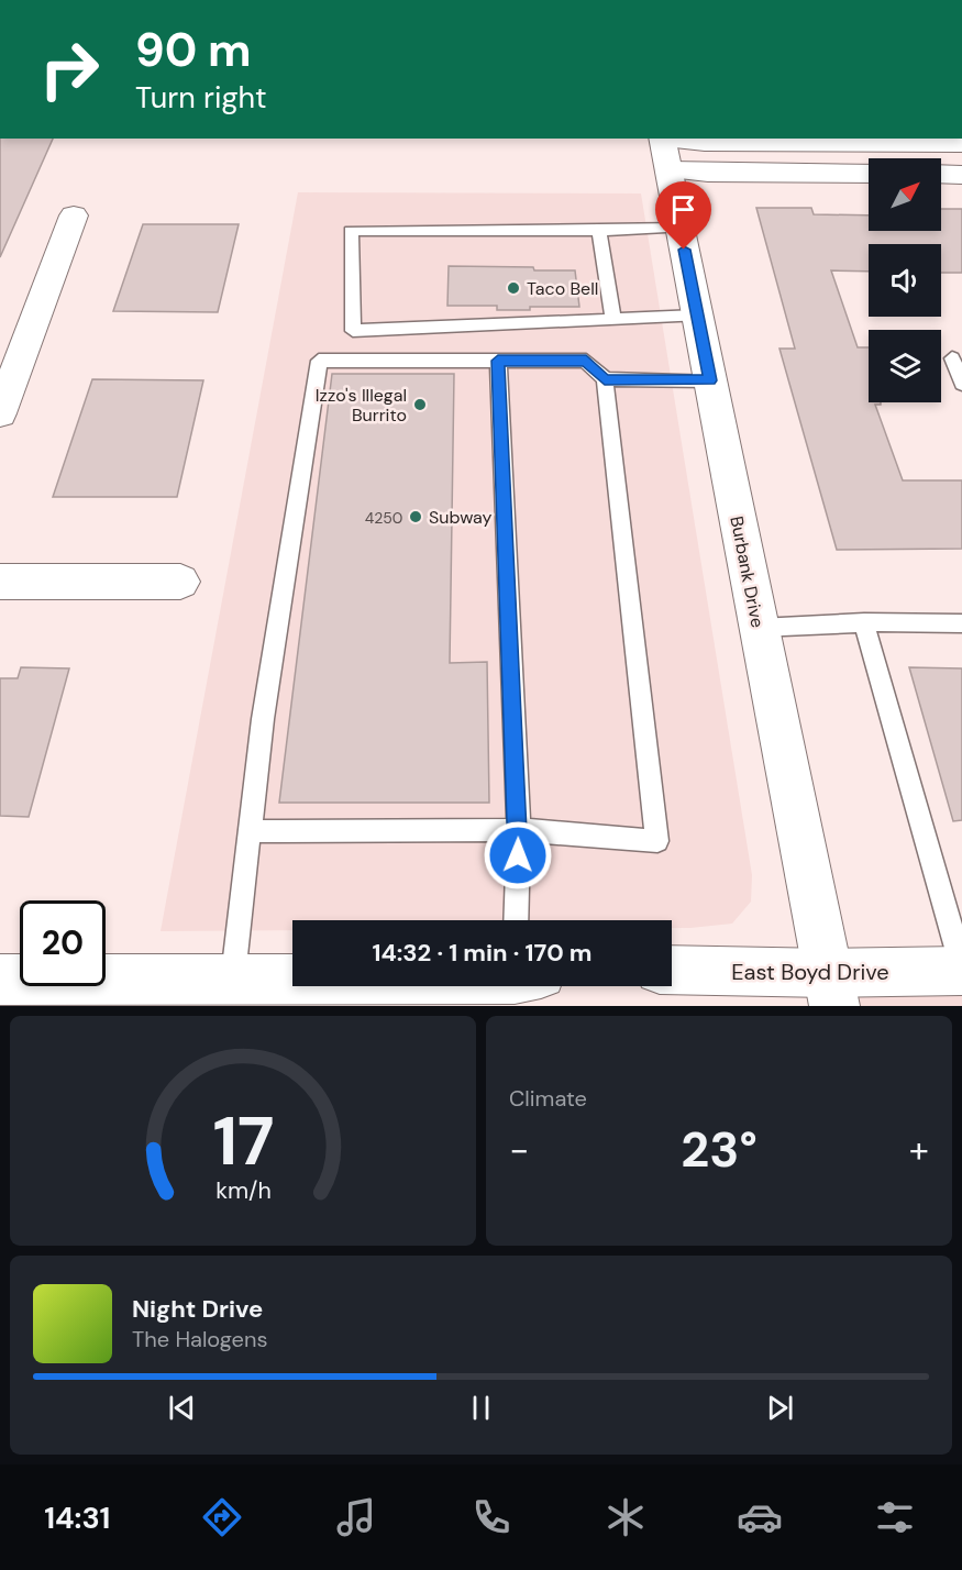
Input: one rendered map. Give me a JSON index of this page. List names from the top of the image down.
{
  "streets": {
    "street": ["Burbank Drive", "East Boyd Drive"]
  },
  "crossings": [
    ["Burbank Drive", "East Boyd Drive"]
  ],
  "places": ["Taco Bell", "Izzo's Illegal Burrito", "Subway"],
  "house_numbers": ["4250"],
  "north": "top right",
  "page": {
    "turn": ["90 m", "Turn right"],
    "limit": "20",
    "trip": "14:32 · 1 min · 170 m",
    "tile": "Climate",
    "heat": ["−", "23°", "+"],
    "song": ["Night Drive", "The Halogens"],
    "tabs": "14:31",
    "gauge": ["17", "km/h"]
  }
}
